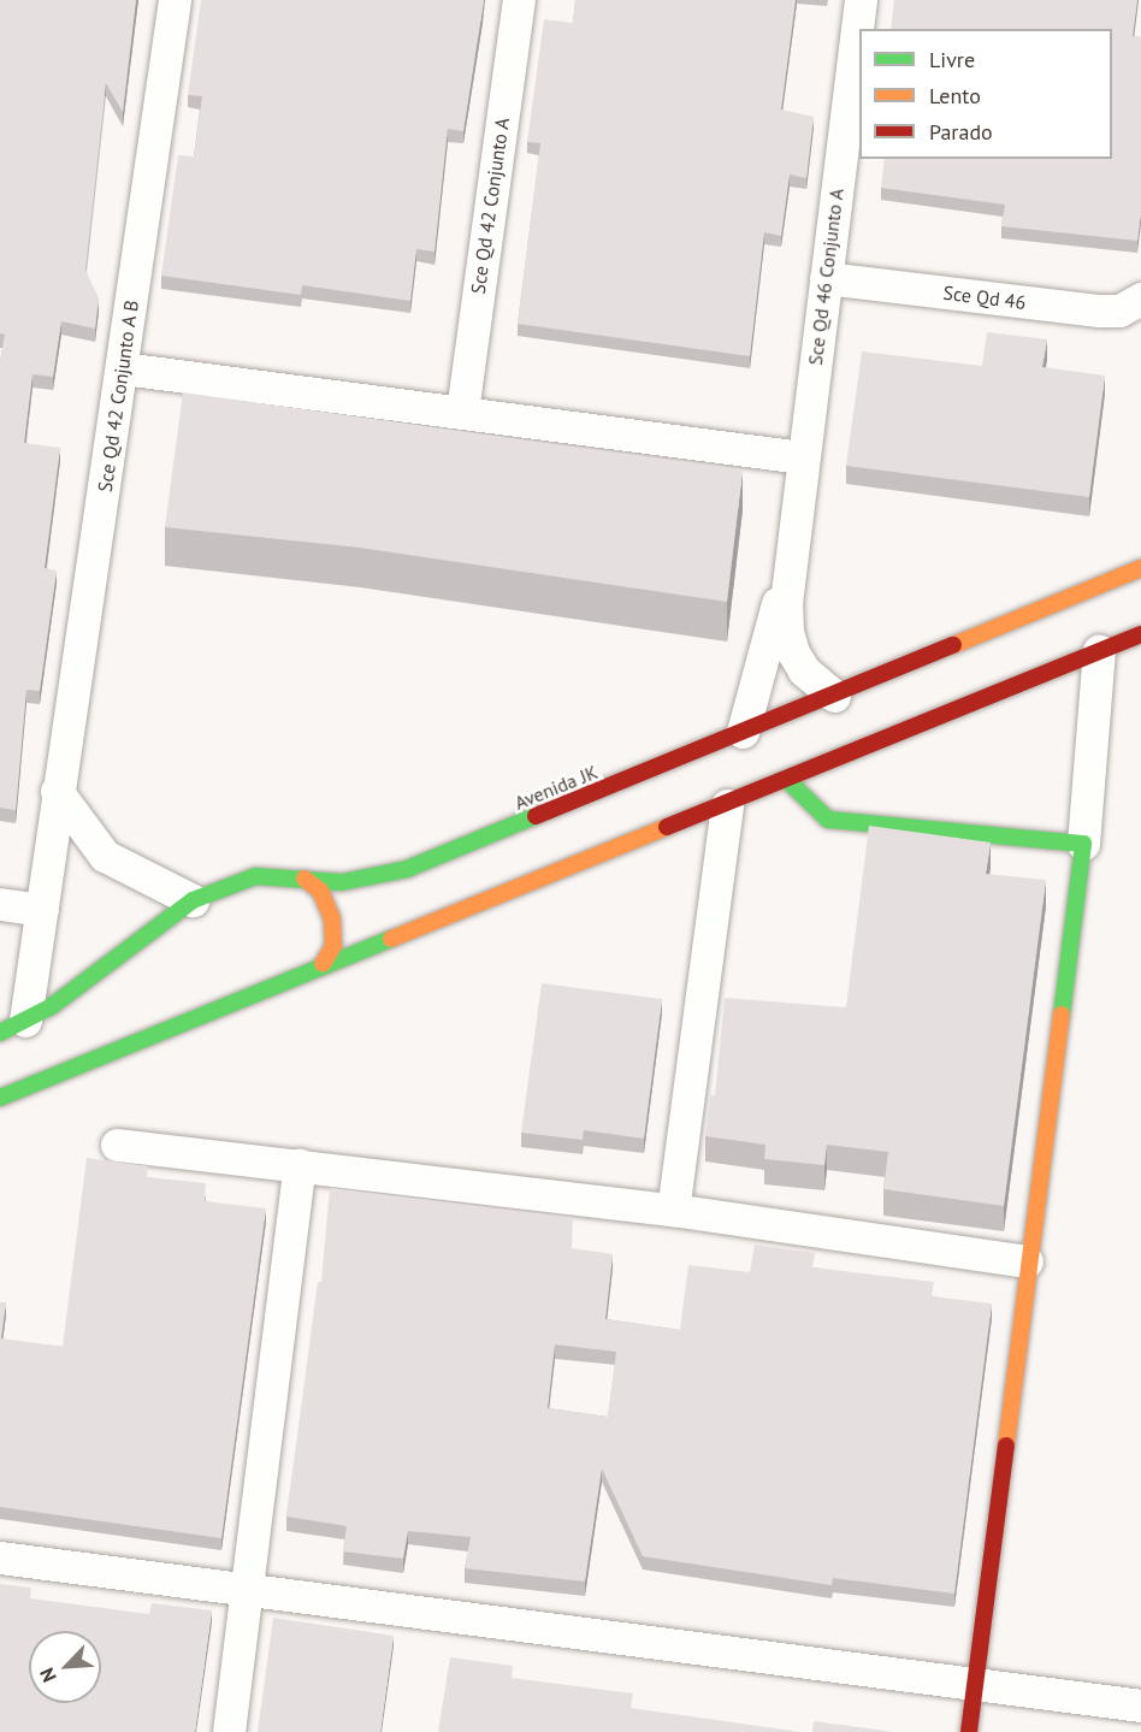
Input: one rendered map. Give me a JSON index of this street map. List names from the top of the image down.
{
  "streets": {
    "main road": ["Avenida JK"],
    "street": [
      "Sce Qd 42 Conjunto A",
      "Sce Qd 46 Conjunto A",
      "Sce Qd 46",
      "Sce Qd 42 Conjunto A B"
    ]
  },
  "crossings": [
    ["Sce Qd 46 Conjunto A", "Sce Qd 46"],
    ["Sce Qd 46 Conjunto A", "Avenida JK"],
    ["Sce Qd 42 Conjunto A B", "Avenida JK"]
  ],
  "legend": ["Livre", "Lento", "Parado"],
  "north": "bottom left"
}
